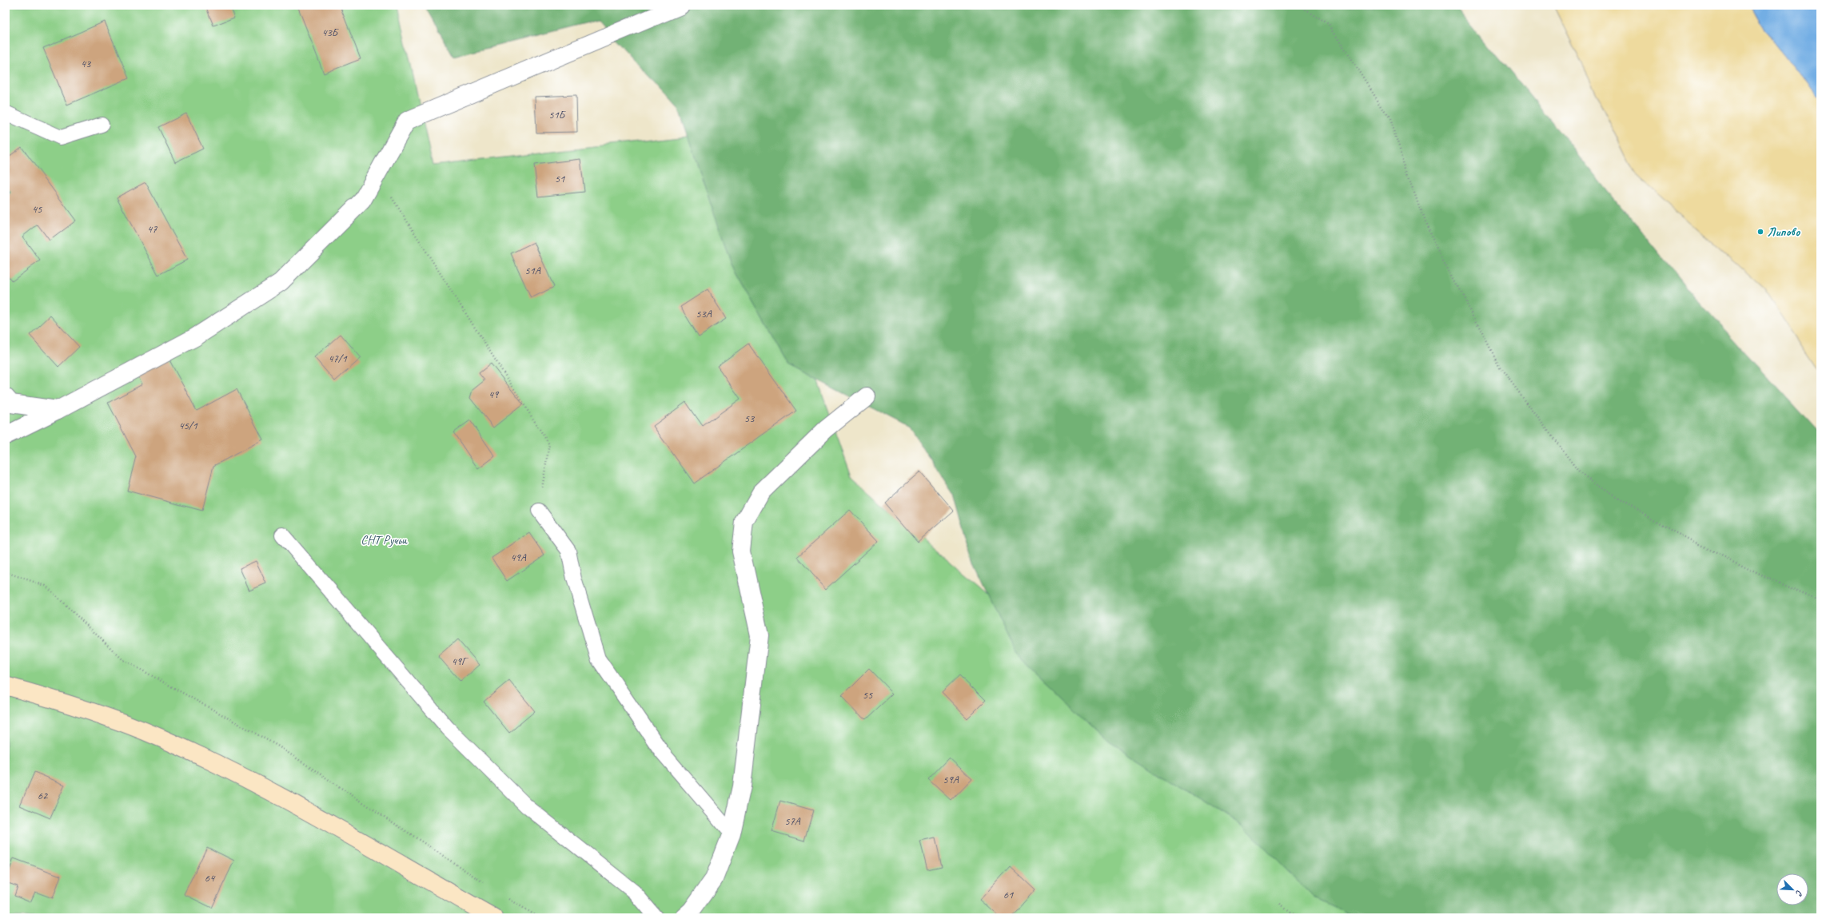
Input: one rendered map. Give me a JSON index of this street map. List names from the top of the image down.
{
  "parks": ["СНТ Ручьи"],
  "places": ["Липово"],
  "house_numbers": [
    "43Б",
    "43",
    "51Б",
    "51",
    "45",
    "47",
    "51А",
    "53А",
    "47/1",
    "49",
    "53",
    "45/1",
    "49А",
    "49Г",
    "55",
    "59А",
    "62",
    "57А",
    "64",
    "61"
  ],
  "north": "bottom right"
}
